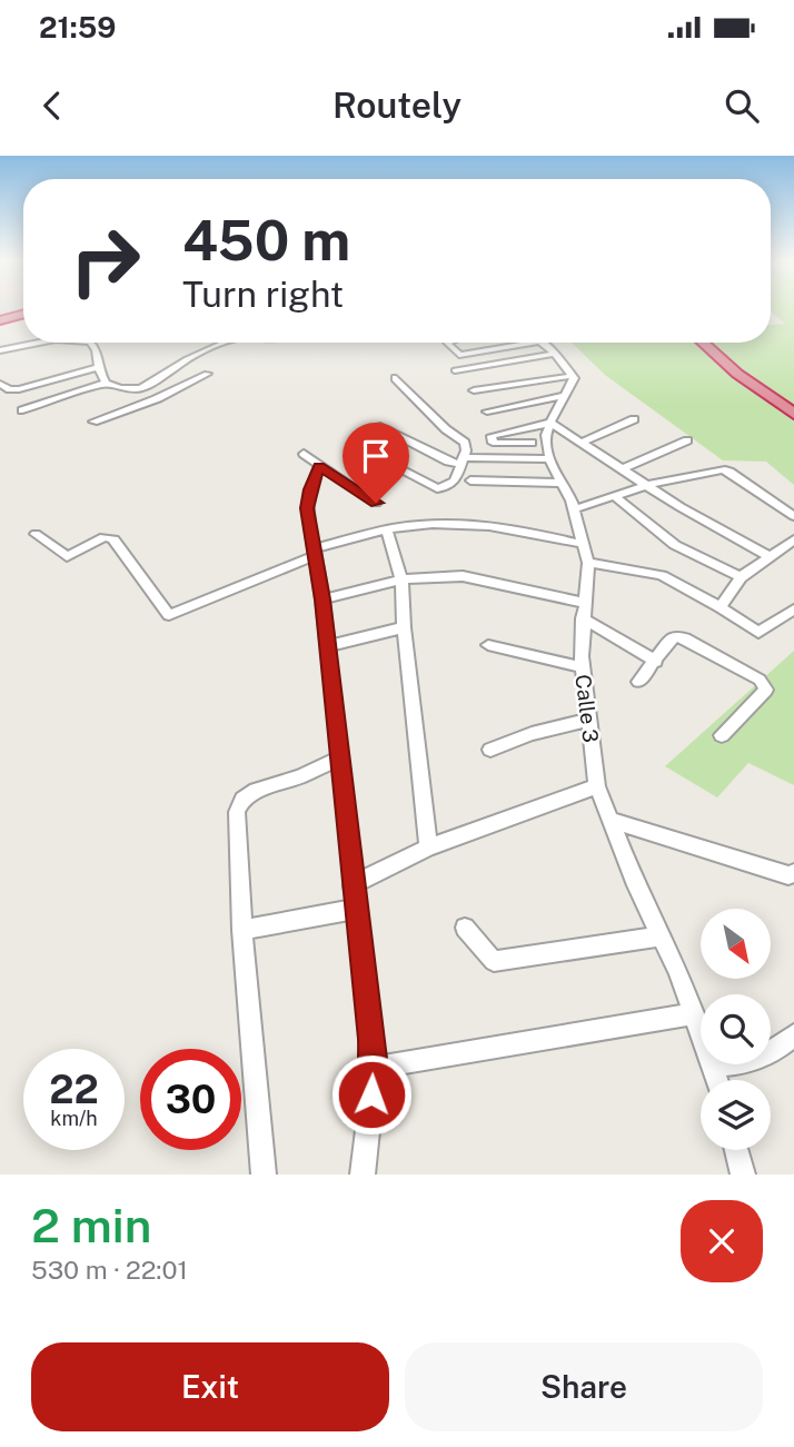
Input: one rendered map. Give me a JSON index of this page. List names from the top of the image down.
{
  "streets": {
    "street": ["Calle 3"]
  },
  "north": "bottom right",
  "page": {
    "status": "21:59",
    "header": "Routely",
    "turn": ["450 m", "Turn right"],
    "speed": "22 km/h",
    "limit": "30",
    "heading": ["2 min", "530 m · 22:01"],
    "buttons": ["Exit", "Share"]
  }
}
